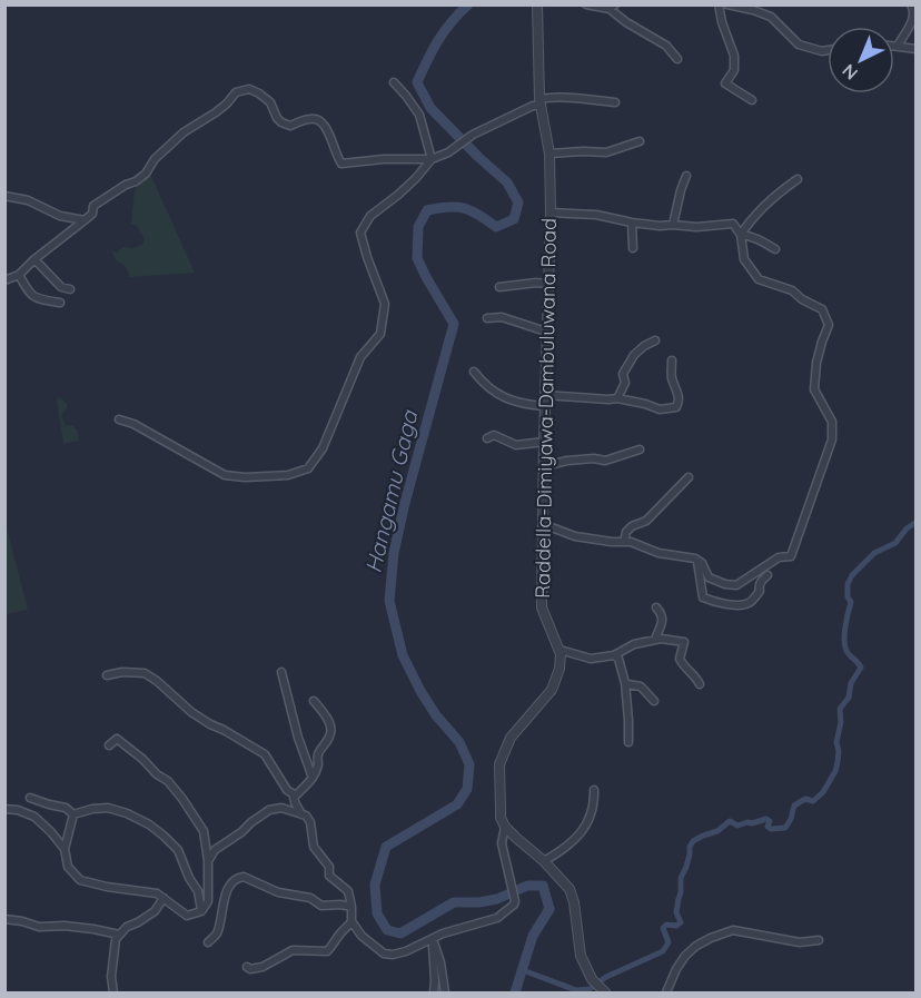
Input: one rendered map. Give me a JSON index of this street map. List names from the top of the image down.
{
  "streets": {
    "street": ["Raddella-Dimiyawa-Dambuluwana Road"]
  },
  "water": ["Hangamu Gaga"],
  "north": "bottom left"
}
